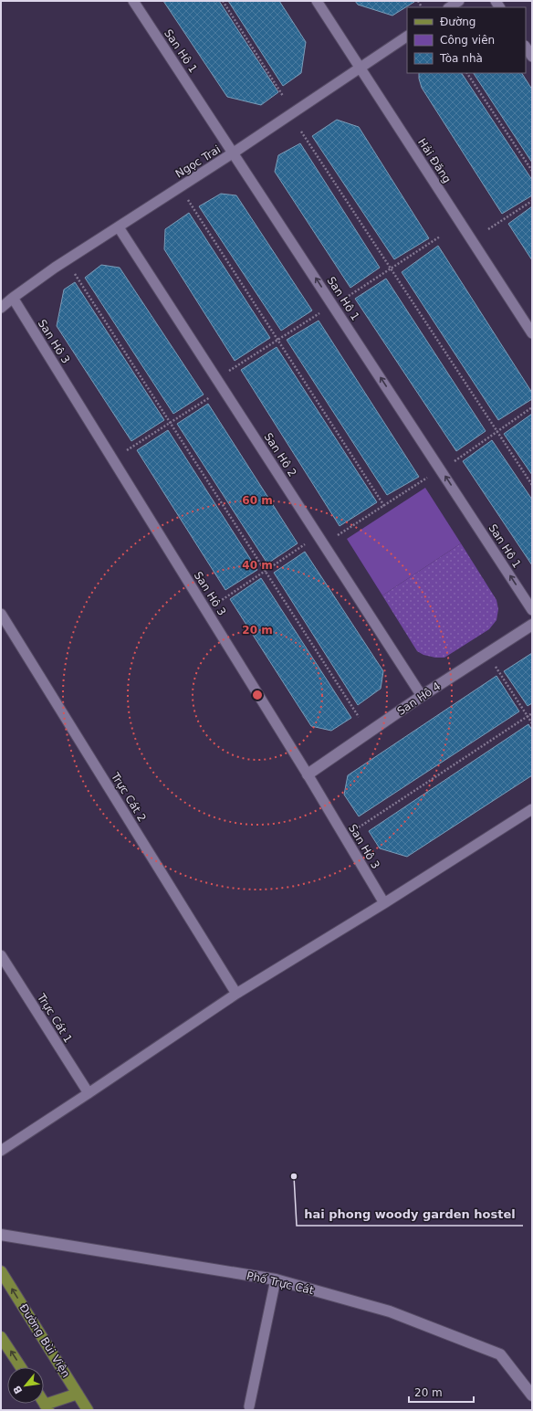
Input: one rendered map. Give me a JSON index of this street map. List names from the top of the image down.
{
  "streets": {
    "main road": ["Đường Bùi Viện"],
    "street": ["San Hô 4", "Phố Trực Cát"],
    "lane": [
      "San Hô 1",
      "Hải Đăng",
      "Ngọc Trai",
      "San Hô 3",
      "San Hô 2",
      "Trực Cát 2",
      "Trực Cát 1"
    ]
  },
  "crossings": [
    ["San Hô 1", "Ngọc Trai"],
    ["Hải Đăng", "Ngọc Trai"],
    ["Ngọc Trai", "San Hô 3"],
    ["Ngọc Trai", "San Hô 2"],
    ["San Hô 3", "San Hô 4"],
    ["San Hô 2", "San Hô 4"]
  ],
  "one_way": ["San Hô 1", "Đường Bùi Viện"],
  "places": ["hai phong woody garden hostel"],
  "legend": ["Đường", "Công viên", "Tòa nhà"],
  "scale_bar": "20 m",
  "north": "bottom left",
  "rings": ["60 m", "40 m", "20 m"]
}
